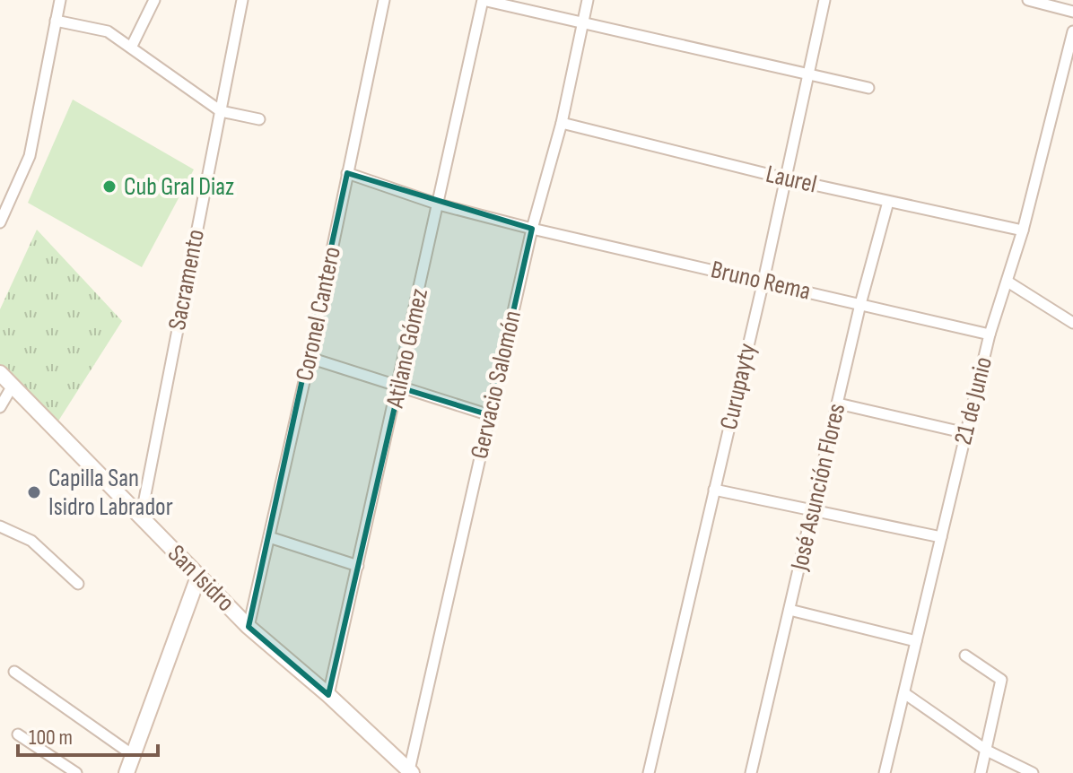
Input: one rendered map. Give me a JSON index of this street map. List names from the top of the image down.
{
  "streets": {
    "street": [
      "Laurel",
      "Sacramento",
      "Bruno Rema",
      "Coronel Cantero",
      "Atilano Gómez",
      "Gervacio Salomón",
      "Curupayty",
      "21 de Junio",
      "José Asunción Flores",
      "San Isidro"
    ]
  },
  "crossings": [
    ["Laurel", "Gervacio Salomón"],
    ["Laurel", "Curupayty"],
    ["Laurel", "21 de Junio"],
    ["Laurel", "José Asunción Flores"],
    ["Sacramento", "San Isidro"],
    ["Bruno Rema", "Coronel Cantero"],
    ["Bruno Rema", "Atilano Gómez"],
    ["Bruno Rema", "Gervacio Salomón"],
    ["Bruno Rema", "Curupayty"],
    ["Bruno Rema", "21 de Junio"],
    ["Bruno Rema", "José Asunción Flores"],
    ["Coronel Cantero", "San Isidro"],
    ["Atilano Gómez", "San Isidro"],
    ["Gervacio Salomón", "San Isidro"]
  ],
  "places": ["Cub Gral Diaz", "Capilla San Isidro Labrador"],
  "scale_bar": "100 m"
}
